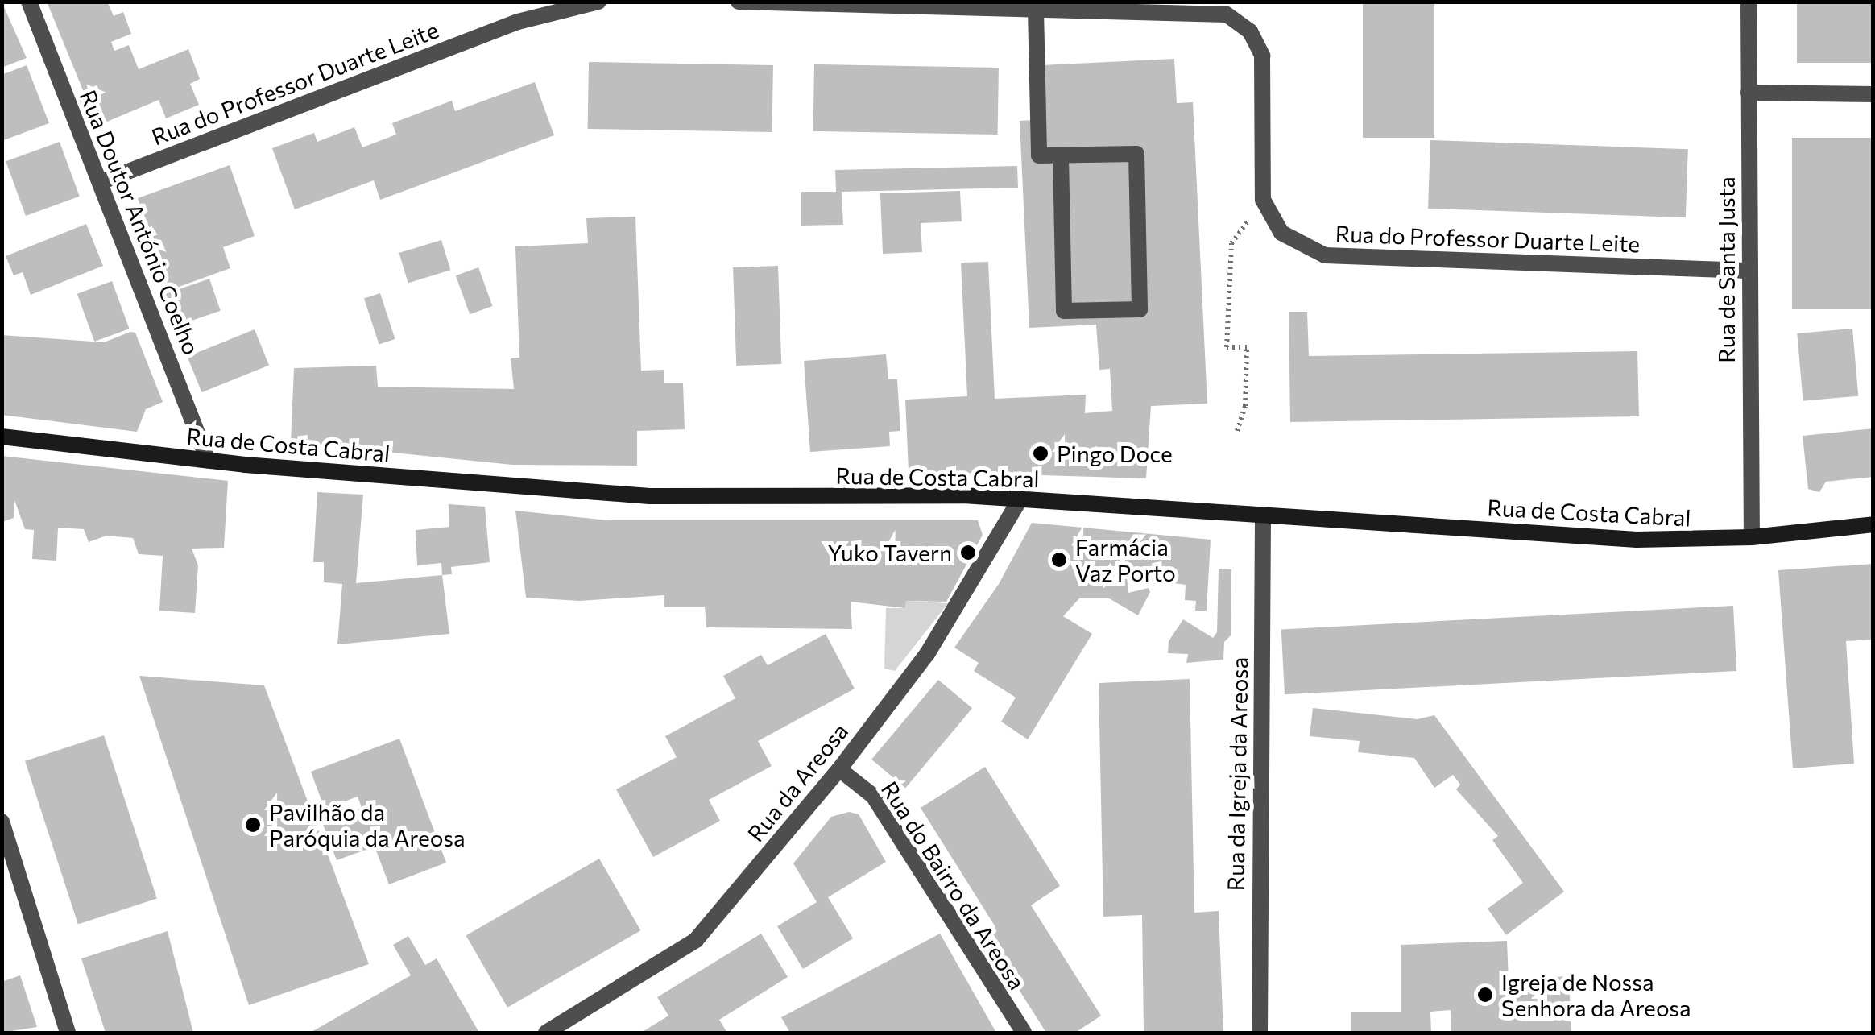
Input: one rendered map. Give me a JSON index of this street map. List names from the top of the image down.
{
  "streets": {
    "main road": ["Rua de Costa Cabral"],
    "street": [
      "Rua do Professor Duarte Leite",
      "Rua Doutor António Coelho",
      "Rua de Santa Justa",
      "Rua da Igreja da Areosa",
      "Rua da Areosa",
      "Rua do Bairro da Areosa"
    ]
  },
  "crossings": [
    ["Rua do Professor Duarte Leite", "Rua Doutor António Coelho"],
    ["Rua do Professor Duarte Leite", "Rua de Santa Justa"],
    ["Rua Doutor António Coelho", "Rua de Costa Cabral"],
    ["Rua de Santa Justa", "Rua de Costa Cabral"],
    ["Rua de Costa Cabral", "Rua da Igreja da Areosa"],
    ["Rua de Costa Cabral", "Rua da Areosa"],
    ["Rua da Areosa", "Rua do Bairro da Areosa"]
  ],
  "places": [
    "Pingo Doce",
    "Yuko Tavern",
    "Farmácia Vaz Porto",
    "Pavilhão da Paróquia da Areosa",
    "Igreja de Nossa Senhora da Areosa"
  ]
}
